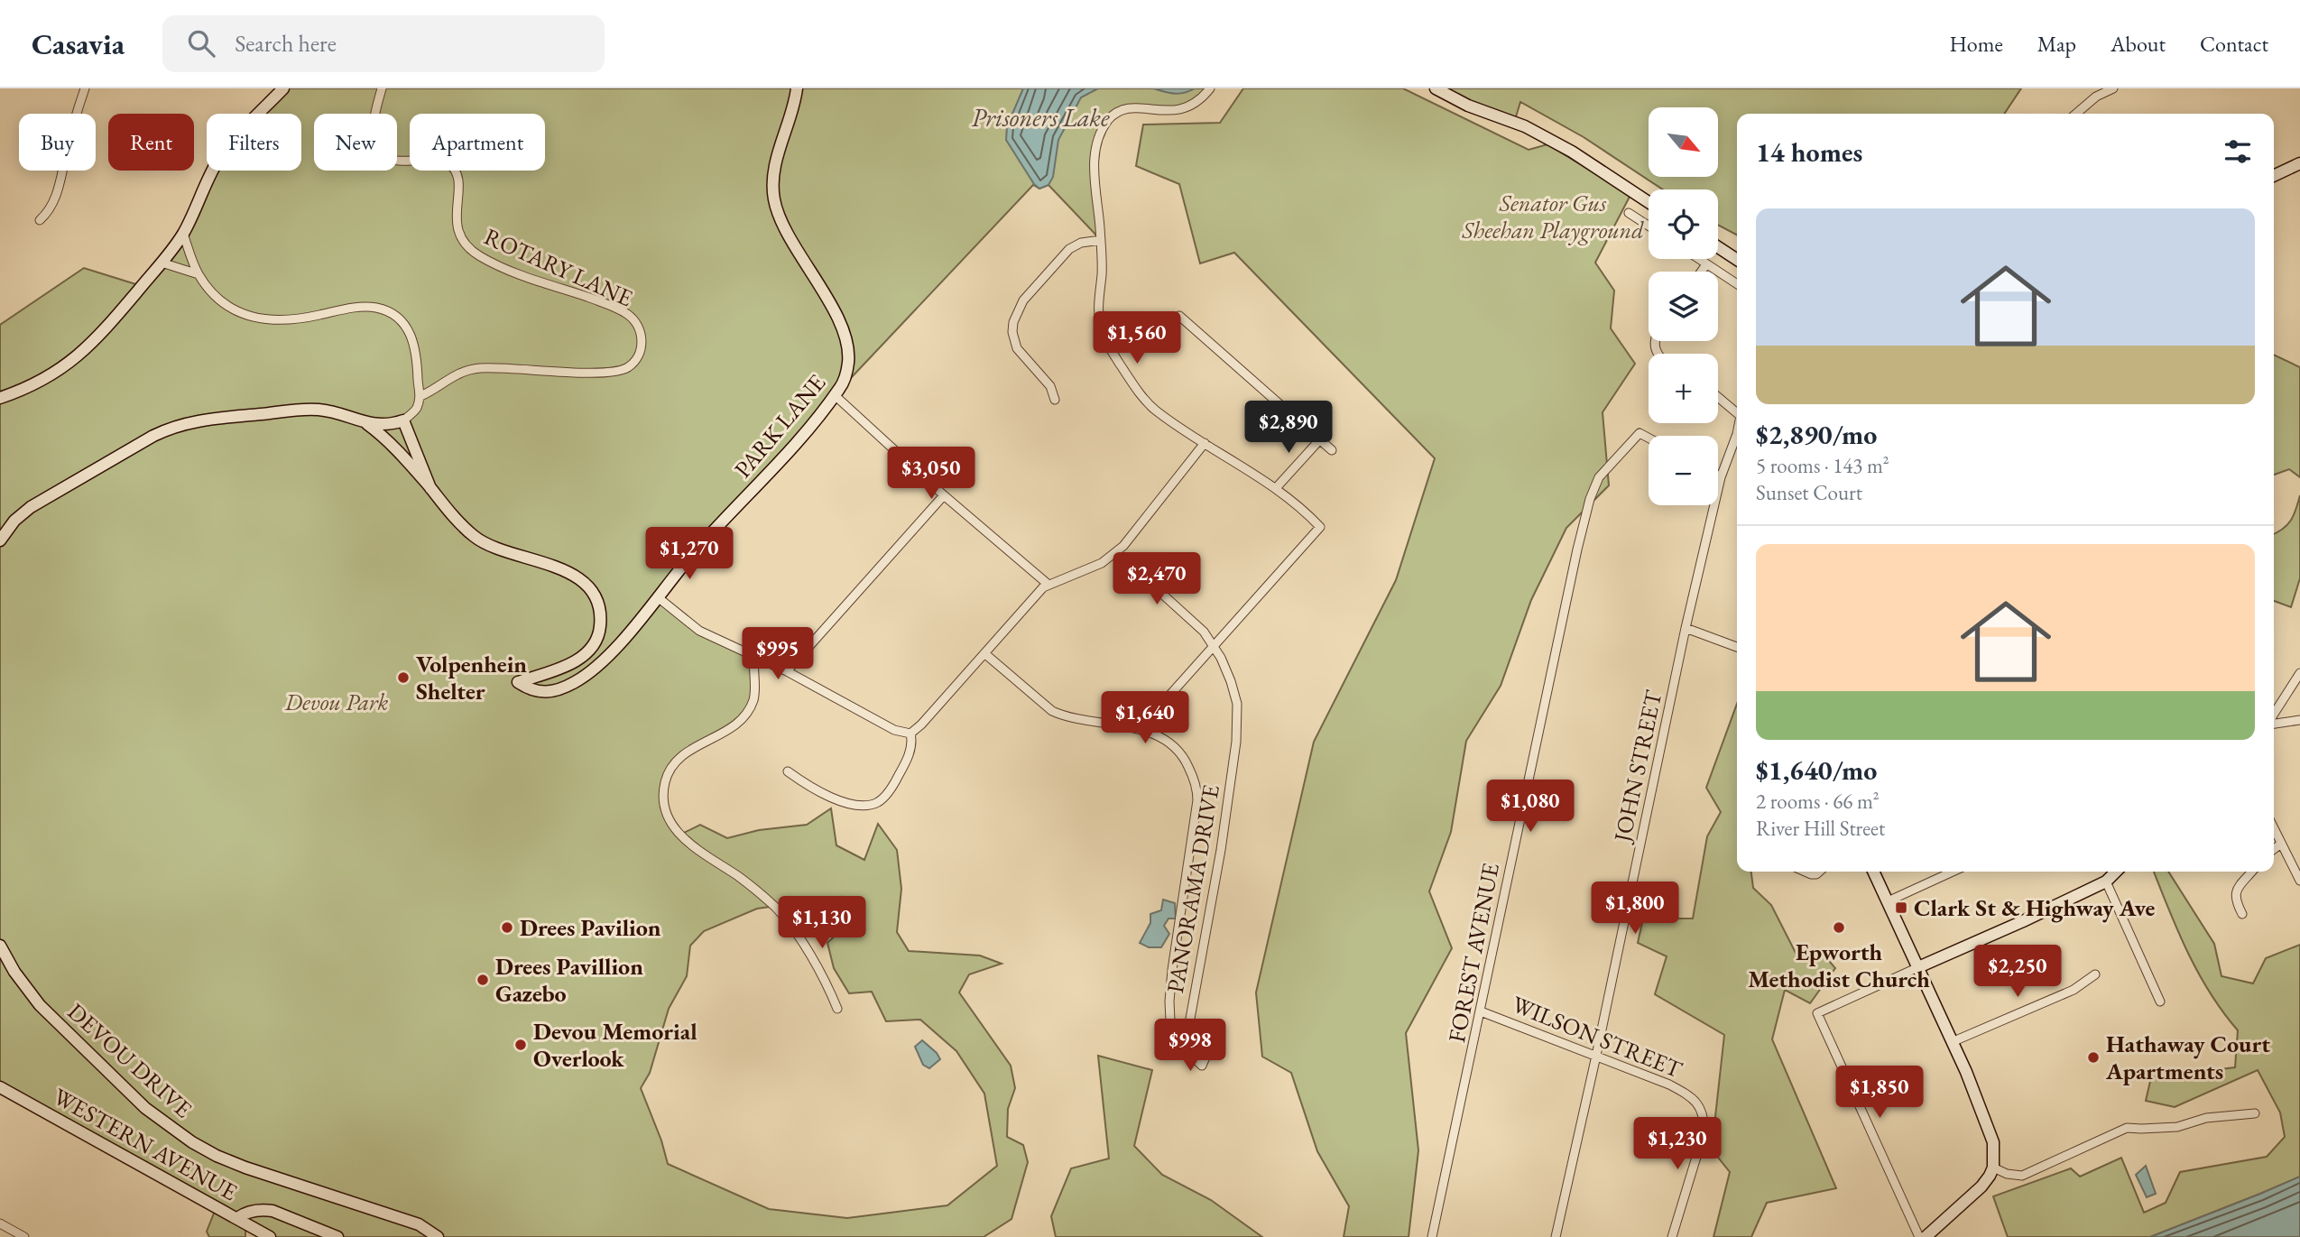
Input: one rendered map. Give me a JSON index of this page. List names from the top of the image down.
{
  "streets": {
    "street": [
      "ROTARY LANE",
      "PARK LANE",
      "JOHN STREET",
      "PANORAMA DRIVE",
      "FOREST AVENUE",
      "WILSON STREET",
      "DEVOU DRIVE",
      "WESTERN AVENUE"
    ]
  },
  "crossings": [
    ["JOHN STREET", "WILSON STREET"],
    ["FOREST AVENUE", "WILSON STREET"]
  ],
  "water": ["Prisoners Lake"],
  "parks": ["Senator Gus Sheehan Playground", "Devou Park"],
  "places": {
    "other": [
      "Volpenhein Shelter",
      "Drees Pavilion",
      "Epworth Methodist Church",
      "Drees Pavillion Gazebo",
      "Devou Memorial Overlook",
      "Hathaway Court Apartments"
    ],
    "transit": ["Clark St & Highway Ave"]
  },
  "north": "bottom right",
  "page": {
    "header": "Casavia",
    "search": "Search here",
    "nav": [
      "Home",
      "Map",
      "About",
      "Contact"
    ],
    "map_buttons": ["+", "−"],
    "chip": [
      "Buy",
      "Rent",
      "Filters",
      "New",
      "Apartment"
    ],
    "heading": "14 homes",
    "list": [
      {
        "name": "$2,890/mo",
        "note": "5 rooms · 143 m² · Sunset Court"
      },
      {
        "name": "$1,640/mo",
        "note": "2 rooms · 66 m² · River Hill Street"
      }
    ],
    "price": [
      "$1,560",
      "$2,890",
      "$3,050",
      "$1,270",
      "$2,470",
      "$995",
      "$1,640",
      "$1,080",
      "$1,800",
      "$1,130",
      "$2,250",
      "$998",
      "$1,850",
      "$1,230"
    ]
  }
}
